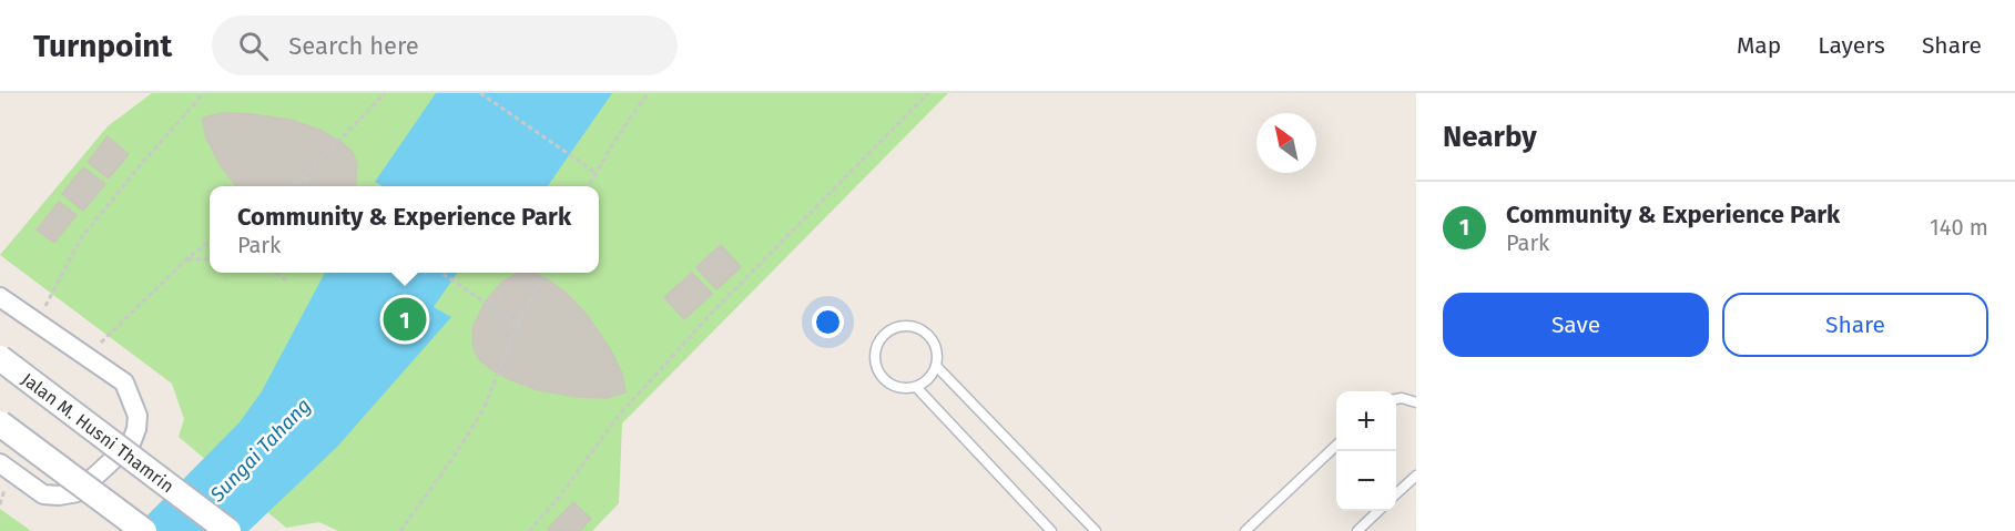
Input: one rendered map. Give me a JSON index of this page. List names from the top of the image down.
{
  "streets": {
    "main road": ["Jalan M. Husni Thamrin"]
  },
  "water": ["Sungai Tahang"],
  "north": "top left",
  "page": {
    "header": "Turnpoint",
    "search": "Search here",
    "nav": ["Map", "Layers", "Share"],
    "heading": "Nearby",
    "list": [
      {
        "mark": "1",
        "name": "Community & Experience Park",
        "note": "Park",
        "value": "140 m"
      }
    ],
    "popup": ["Community & Experience Park", "Park"],
    "buttons": ["Save", "Share"],
    "pins": "1",
    "map_buttons": ["+", "−"]
  }
}
